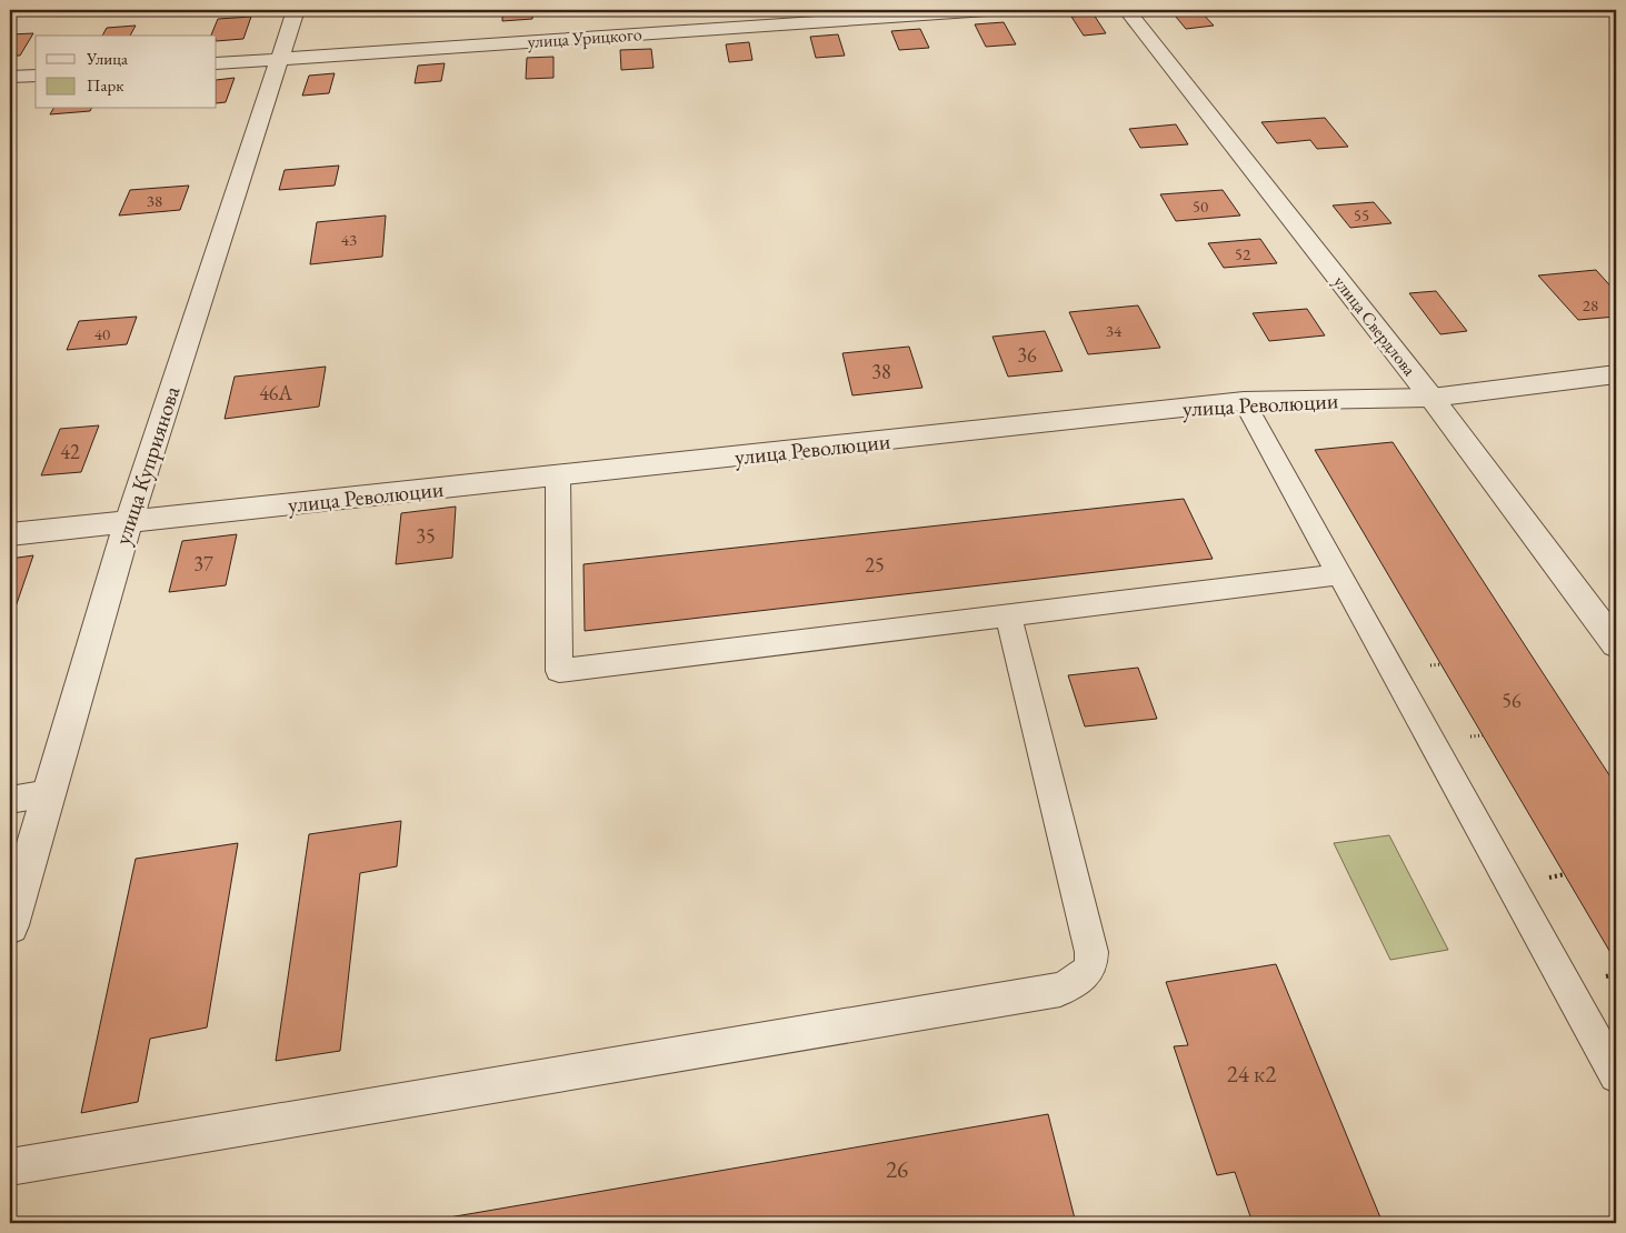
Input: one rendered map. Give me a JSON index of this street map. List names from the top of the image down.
{
  "streets": {
    "street": [
      "улица Урицкого",
      "улица Свердлова",
      "улица Революции",
      "улица Куприянова"
    ]
  },
  "crossings": [
    ["улица Урицкого", "улица Куприянова"],
    ["улица Свердлова", "улица Революции"],
    ["улица Революции", "улица Куприянова"]
  ],
  "house_numbers": [
    "38",
    "50",
    "55",
    "43",
    "52",
    "28",
    "34",
    "40",
    "36",
    "38",
    "46А",
    "42",
    "35",
    "37",
    "25",
    "56",
    "24 к2",
    "26"
  ],
  "legend": ["Улица", "Парк"]
}
